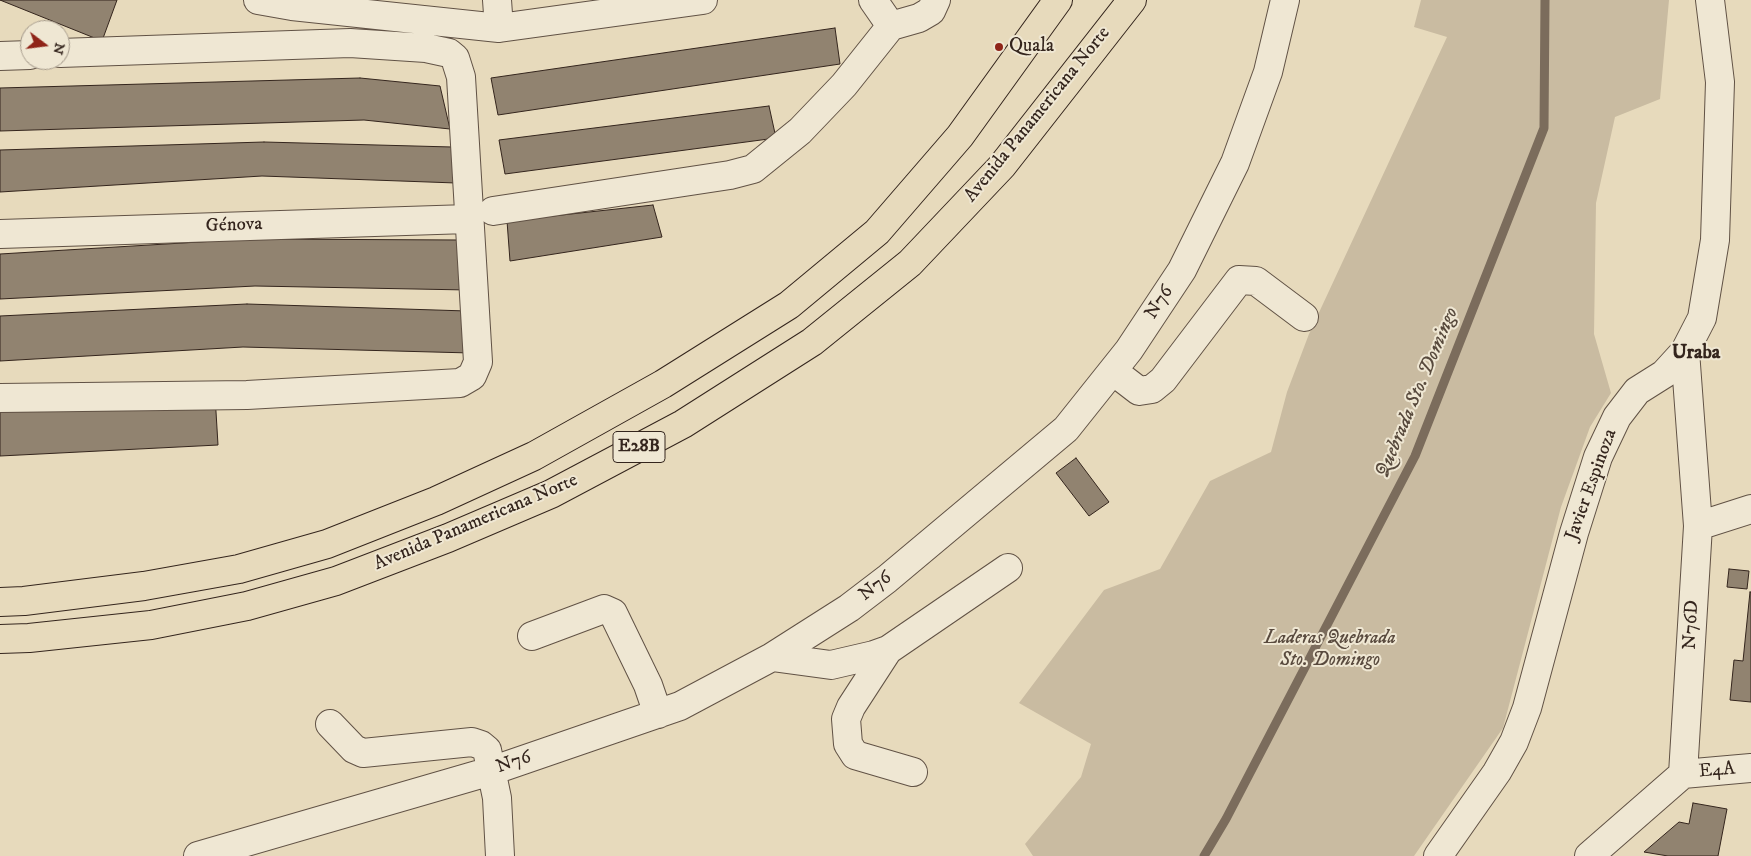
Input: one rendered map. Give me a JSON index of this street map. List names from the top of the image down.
{
  "streets": {
    "main road": ["Avenida Panamericana Norte", "E28B"],
    "street": [
      "Génova",
      "N76",
      "Javier Espinoza",
      "N76D",
      "E4A"
    ]
  },
  "crossings": [
    ["Javier Espinoza", "N76D"],
    ["N76D", "E4A"]
  ],
  "districts": ["Uraba"],
  "water": ["Quebrada Sto. Domingo"],
  "parks": ["Laderas Quebrada Sto. Domingo"],
  "places": ["Quala"],
  "north": "right"
}
